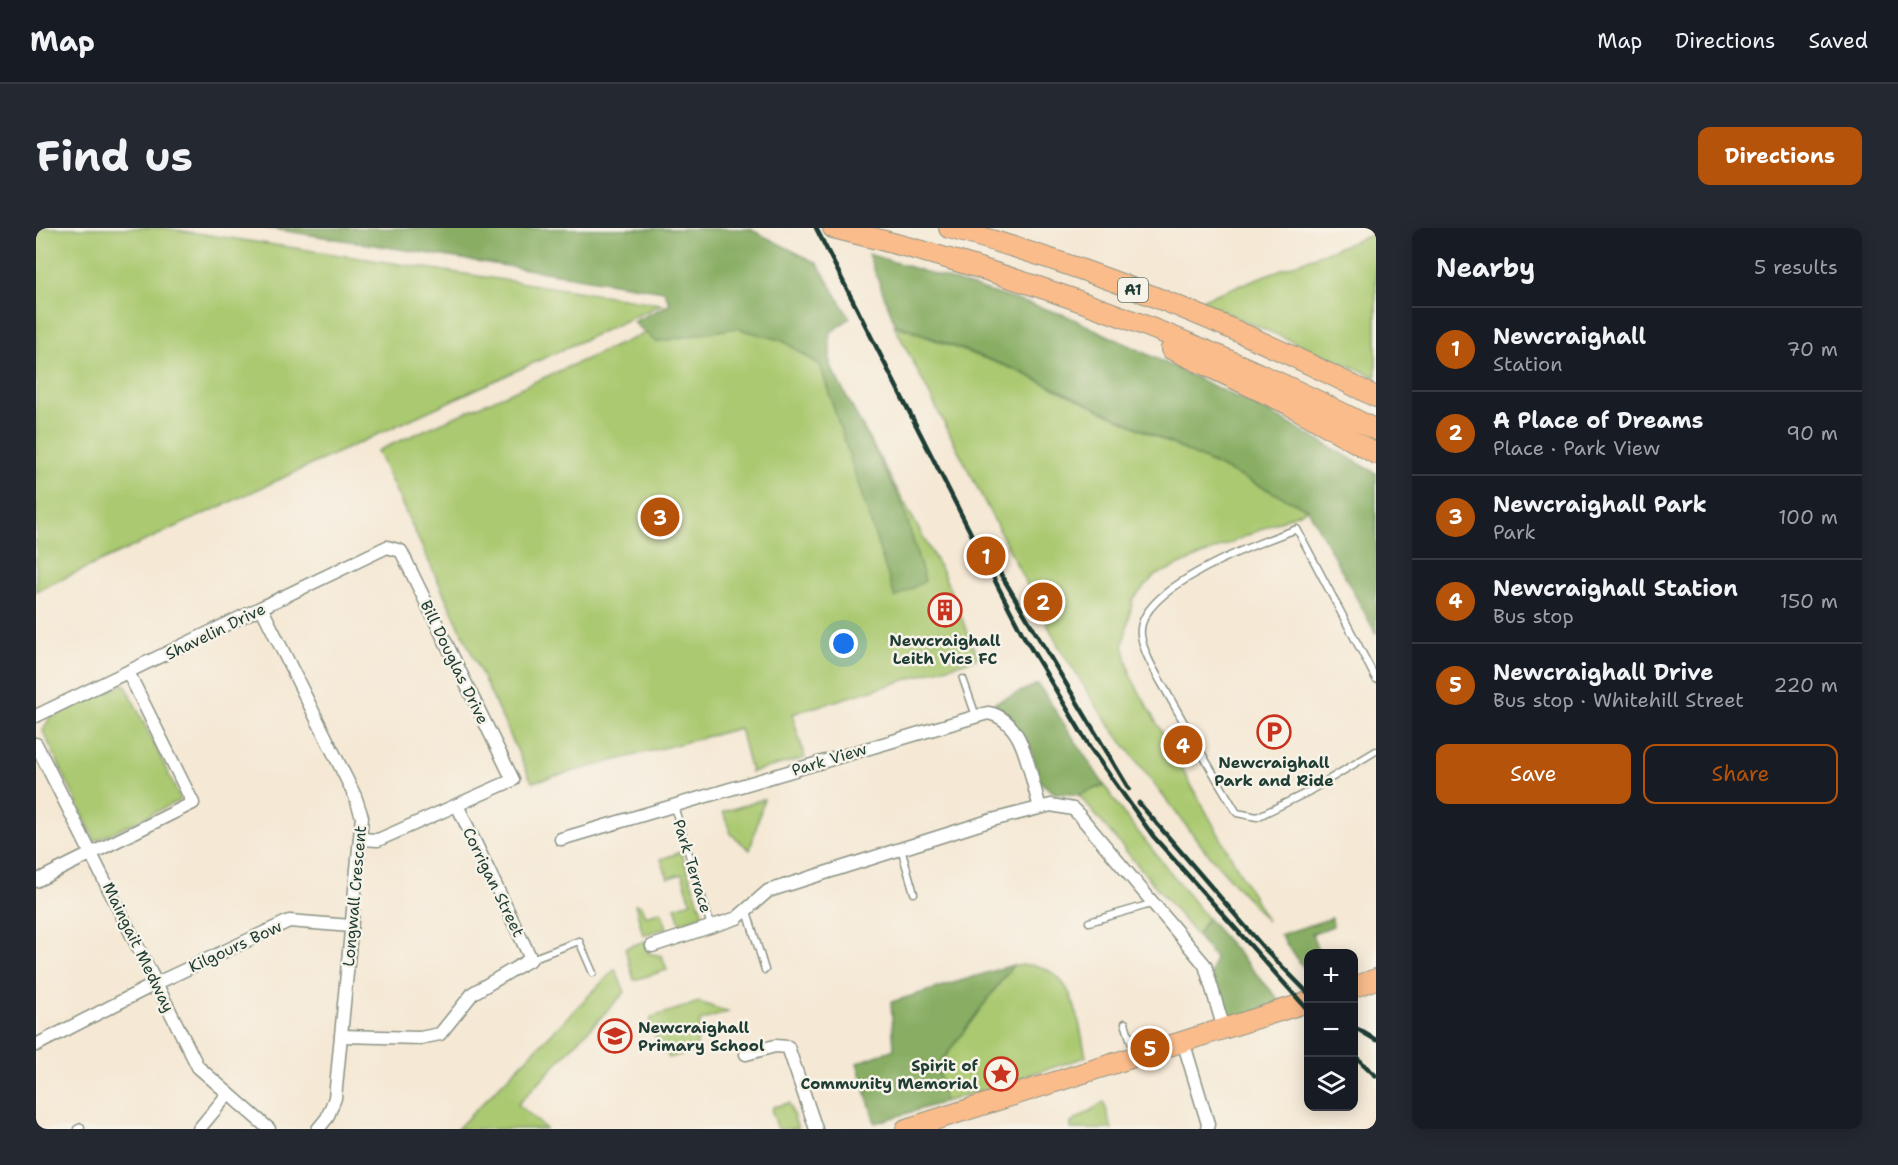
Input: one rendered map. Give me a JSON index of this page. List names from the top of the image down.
{
  "streets": {
    "main road": ["A1"],
    "street": [
      "Shavelin Drive",
      "Bill Douglas Drive",
      "Park View",
      "Corrigan Street",
      "Longwall Crescent",
      "Kilgours Bow",
      "Maingait Medway"
    ],
    "lane": ["Park Terrace"]
  },
  "crossings": [
    ["Shavelin Drive", "Bill Douglas Drive"],
    ["Shavelin Drive", "Longwall Crescent"],
    ["Bill Douglas Drive", "Corrigan Street"],
    ["Park View", "Park Terrace"],
    ["Longwall Crescent", "Kilgours Bow"],
    ["Kilgours Bow", "Maingait Medway"]
  ],
  "places": {
    "building": ["Newcraighall Leith Vics FC"],
    "parking": ["Newcraighall Park and Ride"],
    "school or university": ["Newcraighall Primary School"],
    "place": ["Spirit of Community Memorial"]
  },
  "page": {
    "header": "Map",
    "nav": ["Map", "Directions", "Saved"],
    "buttons": [
      "Directions",
      ["Save", "Share"]
    ],
    "title": "Find us",
    "heading": ["Nearby", "5 results"],
    "list": [
      {
        "mark": "1",
        "name": "Newcraighall",
        "note": "Station",
        "value": "70 m"
      },
      {
        "mark": "2",
        "name": "A Place of Dreams",
        "note": "Place · Park View",
        "value": "90 m"
      },
      {
        "mark": "3",
        "name": "Newcraighall Park",
        "note": "Park",
        "value": "100 m"
      },
      {
        "mark": "4",
        "name": "Newcraighall Station",
        "note": "Bus stop",
        "value": "150 m"
      },
      {
        "mark": "5",
        "name": "Newcraighall Drive",
        "note": "Bus stop · Whitehill Street",
        "value": "220 m"
      }
    ],
    "pins": [
      "3",
      "1",
      "2",
      "4",
      "5"
    ],
    "map_buttons": ["+", "−"]
  }
}
